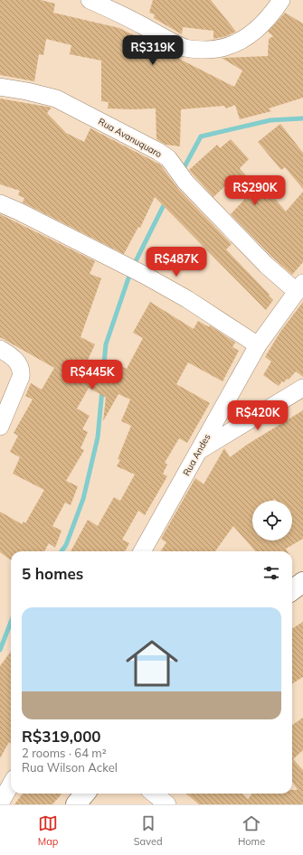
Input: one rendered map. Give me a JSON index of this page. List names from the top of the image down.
{
  "streets": {
    "street": ["Rua Avanuquaro", "Rua Andes"]
  },
  "crossings": [
    ["Rua Avanuquaro", "Rua Andes"]
  ],
  "page": {
    "price": [
      "R$319K",
      "R$290K",
      "R$487K",
      "R$445K",
      "R$420K"
    ],
    "heading": "5 homes",
    "list": [
      {
        "name": "R$319,000",
        "note": "2 rooms · 64 m² · Rua Wilson Ackel"
      }
    ],
    "tabs": ["Map", "Saved", "Home"]
  }
}
